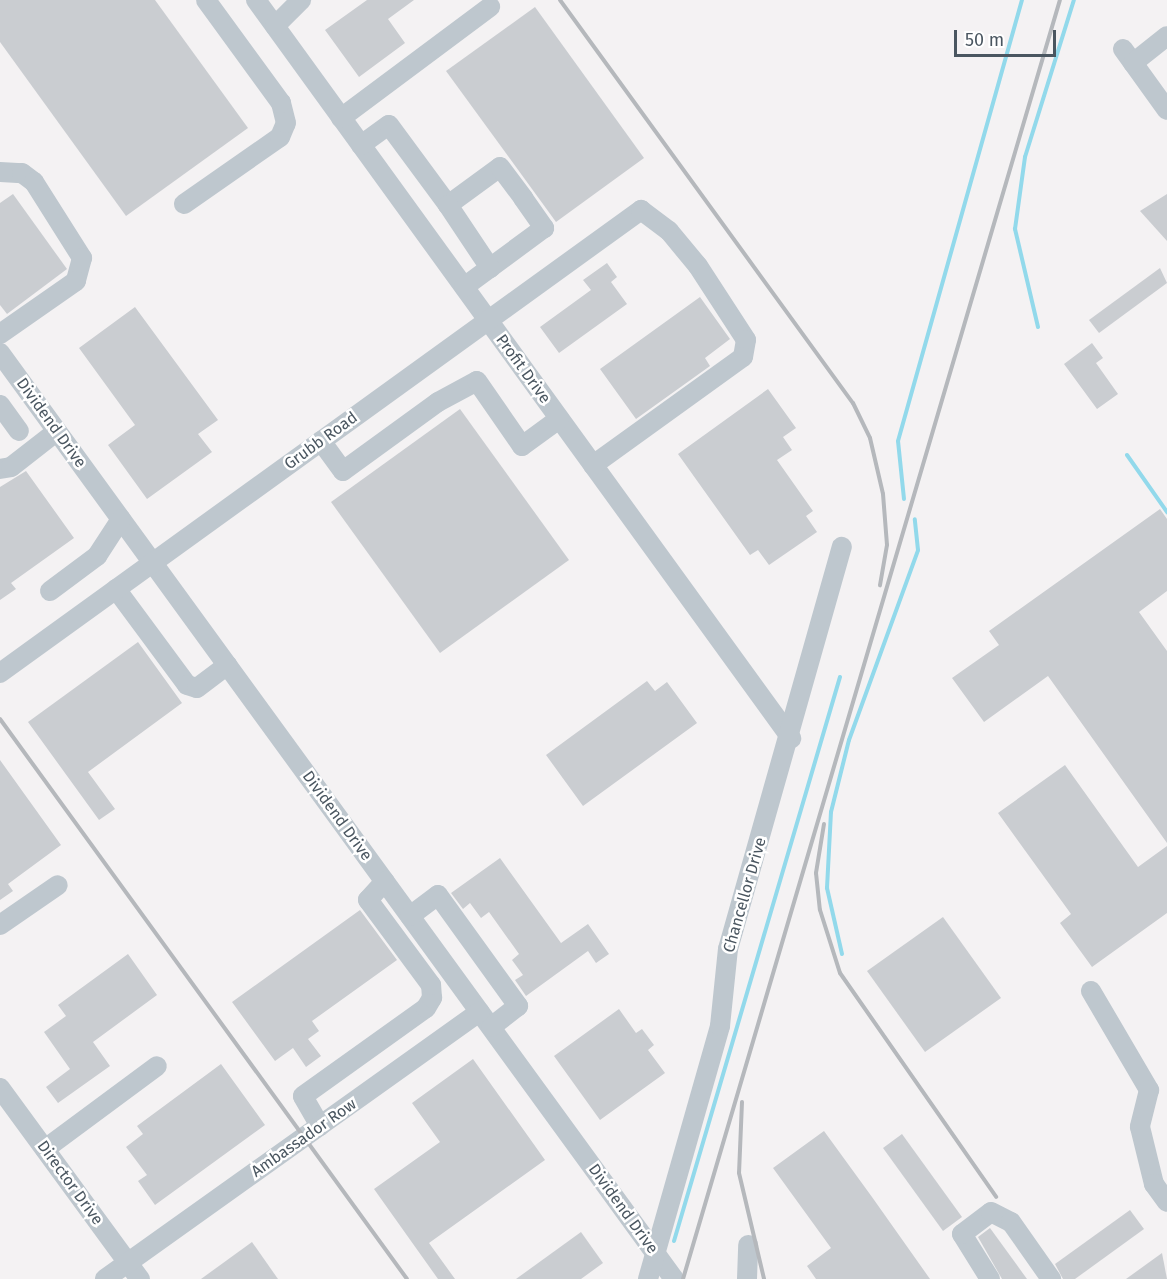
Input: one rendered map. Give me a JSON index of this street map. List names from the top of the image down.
{
  "streets": {
    "street": [
      "Profit Drive",
      "Dividend Drive",
      "Grubb Road",
      "Chancellor Drive",
      "Ambassador Row",
      "Director Drive"
    ]
  },
  "crossings": [
    ["Profit Drive", "Grubb Road"],
    ["Profit Drive", "Chancellor Drive"],
    ["Dividend Drive", "Grubb Road"],
    ["Dividend Drive", "Chancellor Drive"],
    ["Dividend Drive", "Ambassador Row"],
    ["Ambassador Row", "Director Drive"]
  ],
  "scale_bar": "50 m"
}
